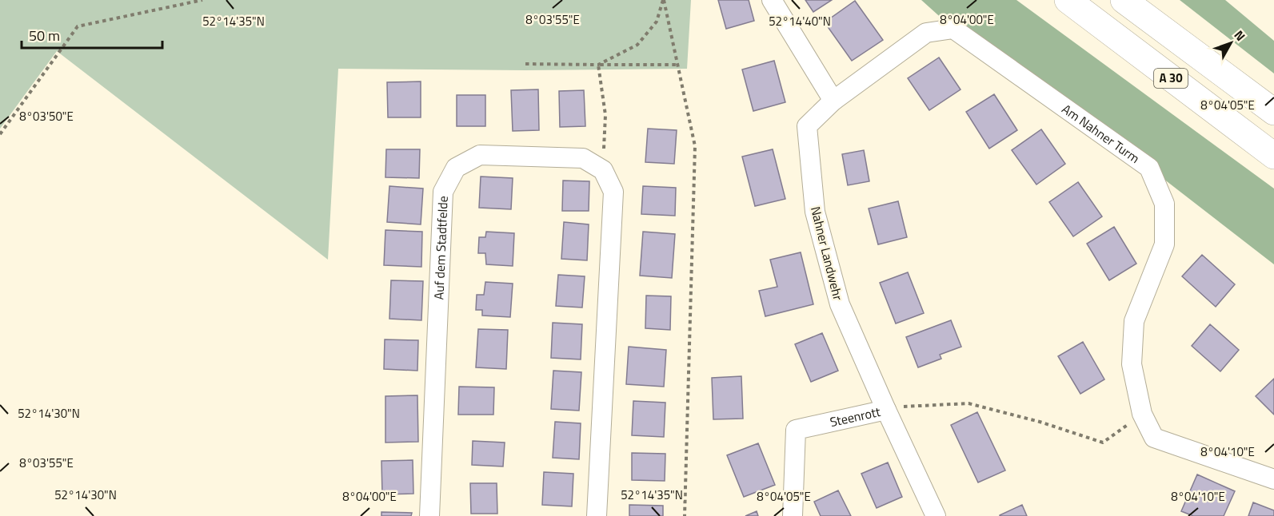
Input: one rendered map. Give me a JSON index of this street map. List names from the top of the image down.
{
  "streets": {
    "highway": ["A 30"],
    "street": [
      "Am Nahner Turm",
      "Auf dem Stadtfelde",
      "Nahner Landwehr",
      "Steenrott"
    ]
  },
  "crossings": [
    ["Am Nahner Turm", "Nahner Landwehr"],
    ["Nahner Landwehr", "Steenrott"]
  ],
  "scale_bar": "50 m",
  "north": "top right",
  "coordinates": [
    "8°03'55\"E",
    "8°04'00\"E",
    "52°14'35\"N",
    "52°14'40\"N",
    "8°04'05\"E",
    "8°03'50\"E",
    "52°14'30\"N",
    "8°04'10\"E"
  ]
}
